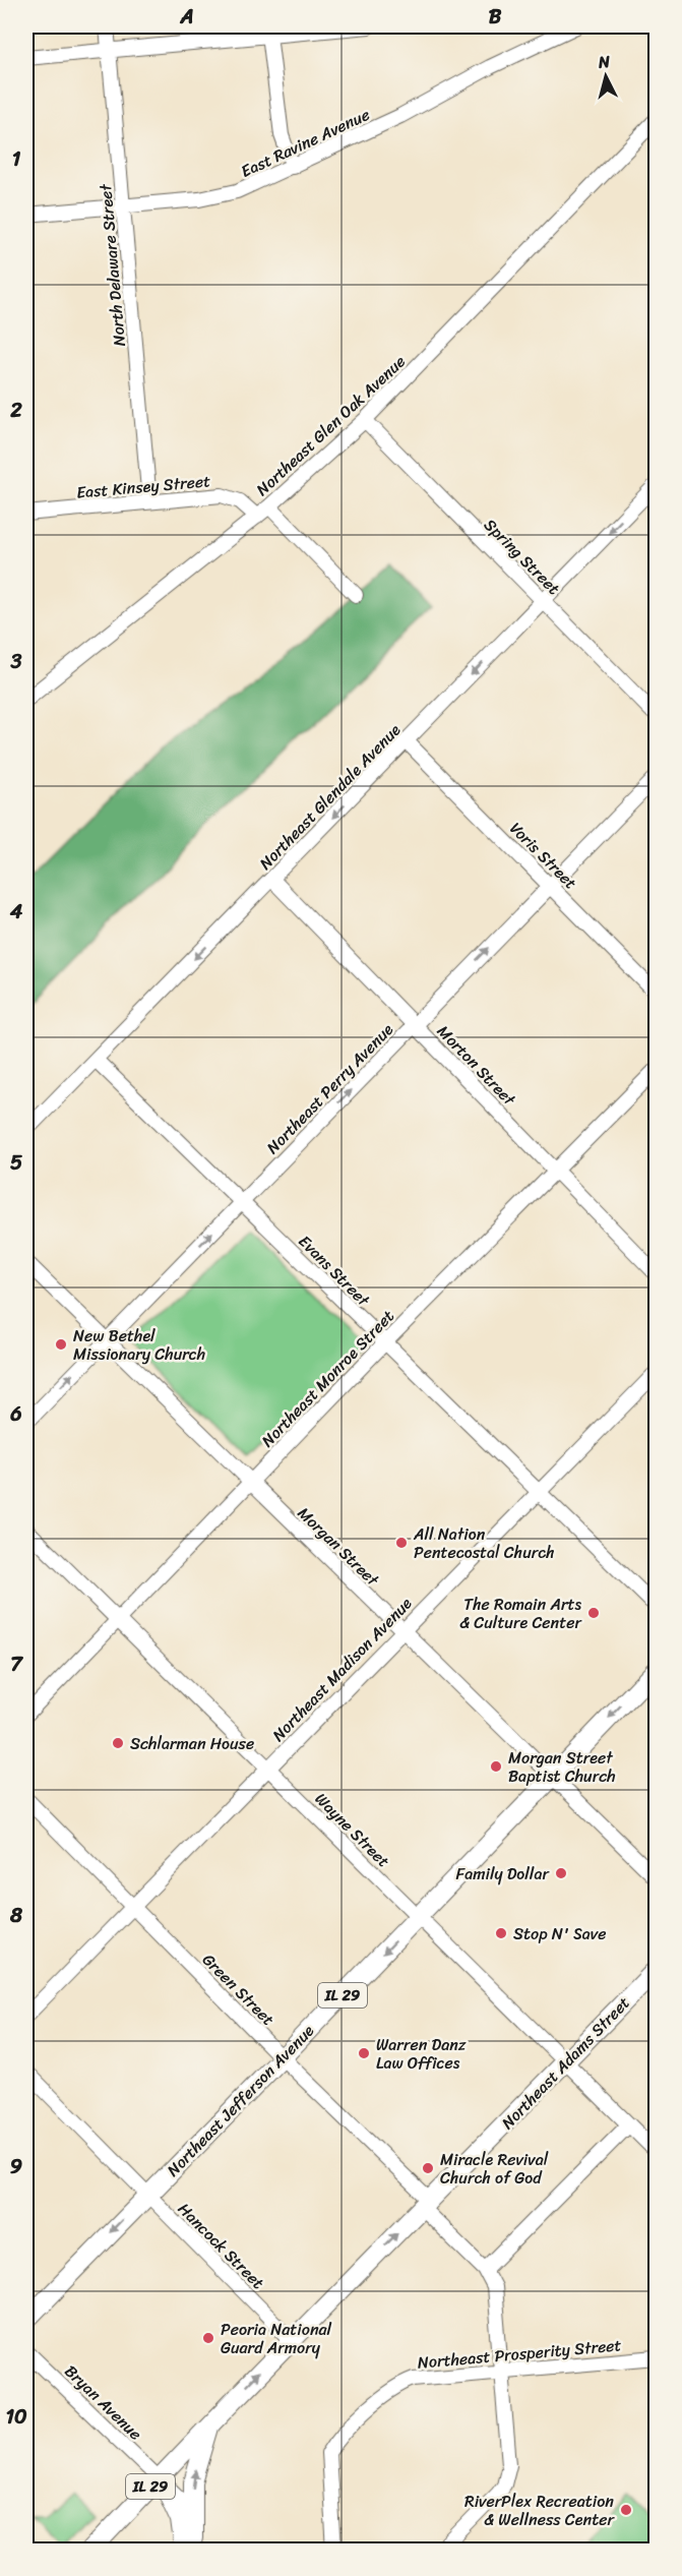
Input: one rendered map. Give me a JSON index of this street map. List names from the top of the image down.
{
  "streets": {
    "main road": ["IL 29", "Northeast Adams Street", "Northeast Jefferson Avenue"],
    "street": [
      "East Ravine Avenue",
      "North Delaware Street",
      "Northeast Glen Oak Avenue",
      "East Kinsey Street",
      "Spring Street",
      "Northeast Glendale Avenue",
      "Voris Street",
      "Morton Street",
      "Northeast Perry Avenue",
      "Evans Street",
      "Northeast Monroe Street",
      "Morgan Street",
      "Northeast Madison Avenue",
      "Wayne Street",
      "Green Street",
      "Hancock Street",
      "Northeast Prosperity Street",
      "Bryan Avenue"
    ]
  },
  "crossings": [
    ["East Ravine Avenue", "North Delaware Street"],
    ["North Delaware Street", "East Kinsey Street"],
    ["Northeast Glen Oak Avenue", "East Kinsey Street"],
    ["Northeast Glen Oak Avenue", "Spring Street"],
    ["Spring Street", "Northeast Glendale Avenue"],
    ["Northeast Glendale Avenue", "Voris Street"],
    ["Northeast Glendale Avenue", "Morton Street"],
    ["Northeast Glendale Avenue", "Evans Street"],
    ["Voris Street", "Northeast Perry Avenue"],
    ["Morton Street", "Northeast Perry Avenue"],
    ["Morton Street", "Northeast Monroe Street"],
    ["Northeast Perry Avenue", "Evans Street"],
    ["Northeast Perry Avenue", "Morgan Street"],
    ["Evans Street", "Northeast Monroe Street"],
    ["Evans Street", "Northeast Madison Avenue"],
    ["Northeast Monroe Street", "Morgan Street"],
    ["Northeast Monroe Street", "Wayne Street"],
    ["Morgan Street", "Northeast Madison Avenue"],
    ["Morgan Street", "Northeast Jefferson Avenue"],
    ["Northeast Madison Avenue", "Wayne Street"],
    ["Northeast Madison Avenue", "Green Street"],
    ["Wayne Street", "Northeast Adams Street"],
    ["Wayne Street", "Northeast Jefferson Avenue"],
    ["Green Street", "Northeast Adams Street"],
    ["Green Street", "Northeast Jefferson Avenue"],
    ["Green Street", "Northeast Prosperity Street"],
    ["Northeast Adams Street", "Hancock Street"],
    ["Northeast Adams Street", "Bryan Avenue"],
    ["Northeast Jefferson Avenue", "Hancock Street"]
  ],
  "one_way": [
    "Northeast Glendale Avenue",
    "Northeast Perry Avenue",
    "Northeast Adams Street",
    "Northeast Jefferson Avenue"
  ],
  "places": [
    "New Bethel Missionary Church",
    "All Nation Pentecostal Church",
    "The Romain Arts & Culture Center",
    "Schlarman House",
    "Morgan Street Baptist Church",
    "Family Dollar",
    "Stop N' Save",
    "Warren Danz Law Offices",
    "Miracle Revival Church of God",
    "Peoria National Guard Armory",
    "RiverPlex Recreation & Wellness Center"
  ],
  "north": "top",
  "grid": {
    "columns": ["A", "B"],
    "rows": [
      "1",
      "2",
      "3",
      "4",
      "5",
      "6",
      "7",
      "8",
      "9",
      "10"
    ]
  }
}
